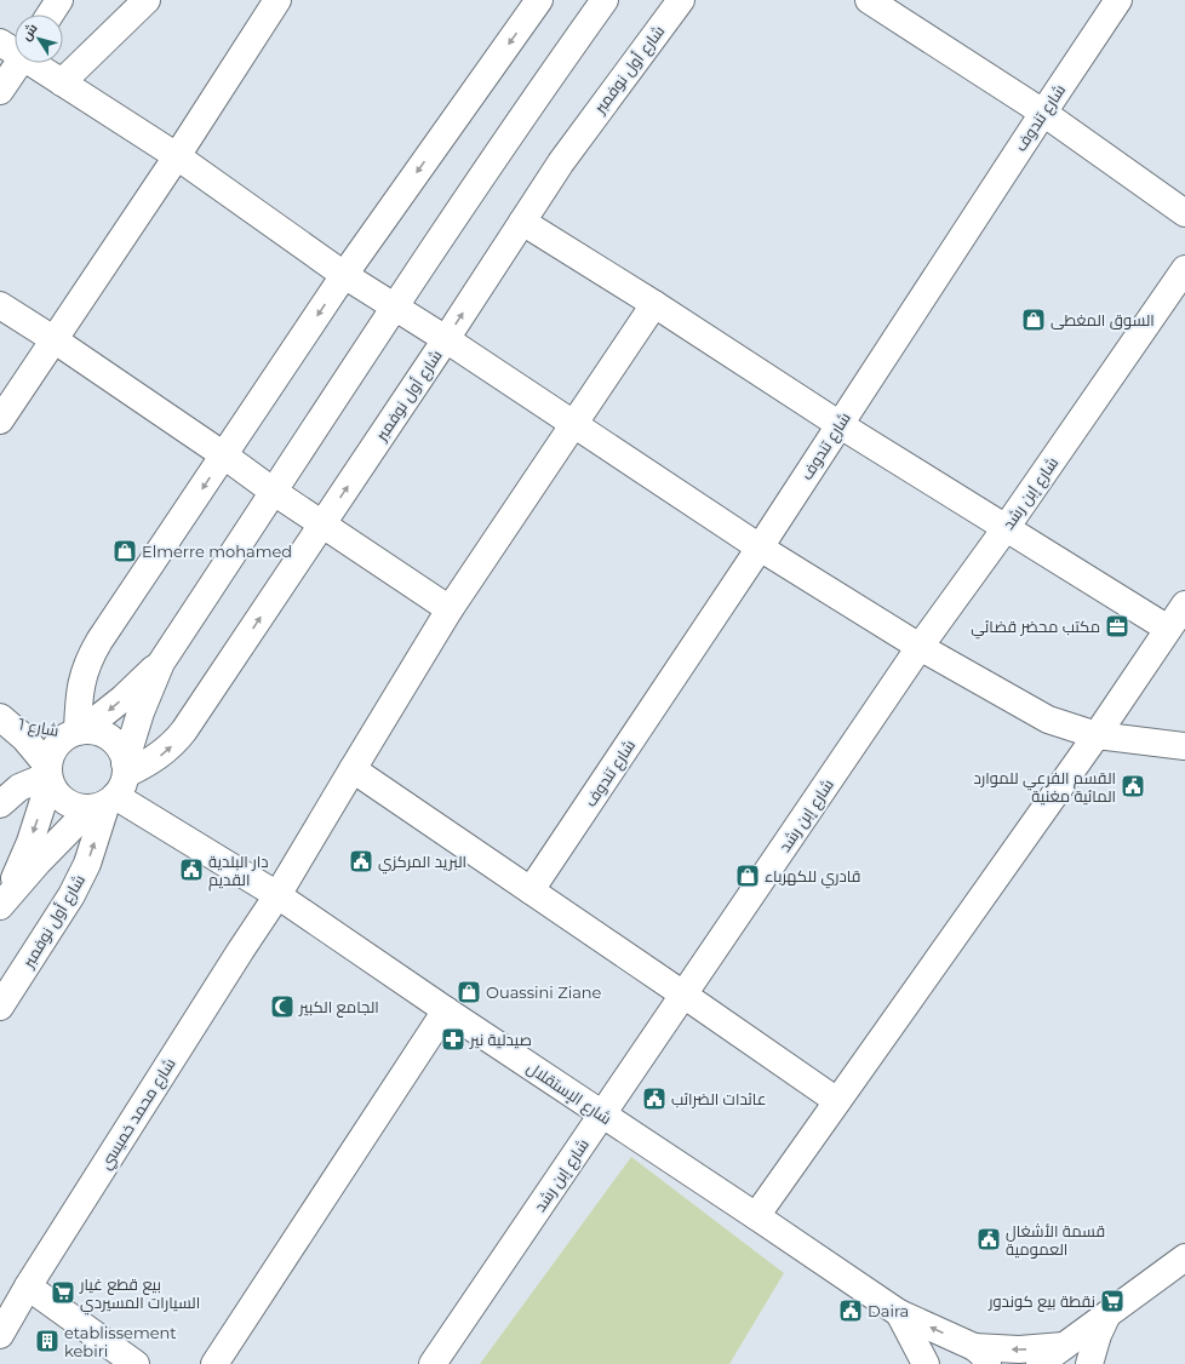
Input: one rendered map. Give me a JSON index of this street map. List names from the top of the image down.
{
  "streets": {
    "street": [
      "شارع أول نوفمبر",
      "شارع تندوف",
      "شارع إبن رشد",
      "شارع 1",
      "شارع الإستقلال",
      "شارع محمد خميسي"
    ]
  },
  "crossings": [
    ["شارع أول نوفمبر", "شارع 1"],
    ["شارع أول نوفمبر", "شارع الإستقلال"],
    ["شارع إبن رشد", "شارع الإستقلال"],
    ["شارع 1", "شارع الإستقلال"],
    ["شارع الإستقلال", "شارع محمد خميسي"]
  ],
  "places": {
    "shop": [
      "السوق المغطى",
      "Elmerre mohamed",
      "قادري للكهرباء",
      "Ouassini Ziane"
    ],
    "office": ["مكتب محضر قضائي"],
    "public building": [
      "القسم الفرعي للموارد المائية مغنية",
      "البريد المركزي",
      "دار البلدية القديم",
      "عائدات الضرائب",
      "قسمة الأشغال العمومية",
      "Daira"
    ],
    "mosque": ["الجامع الكبير"],
    "pharmacy": ["صيدلية نير"],
    "supermarket": ["بيع قطع غيار السيارات المسيردي", "نقطة بيع كوندور"],
    "building": ["etablissement kebiri"]
  },
  "north": "top left"
}
